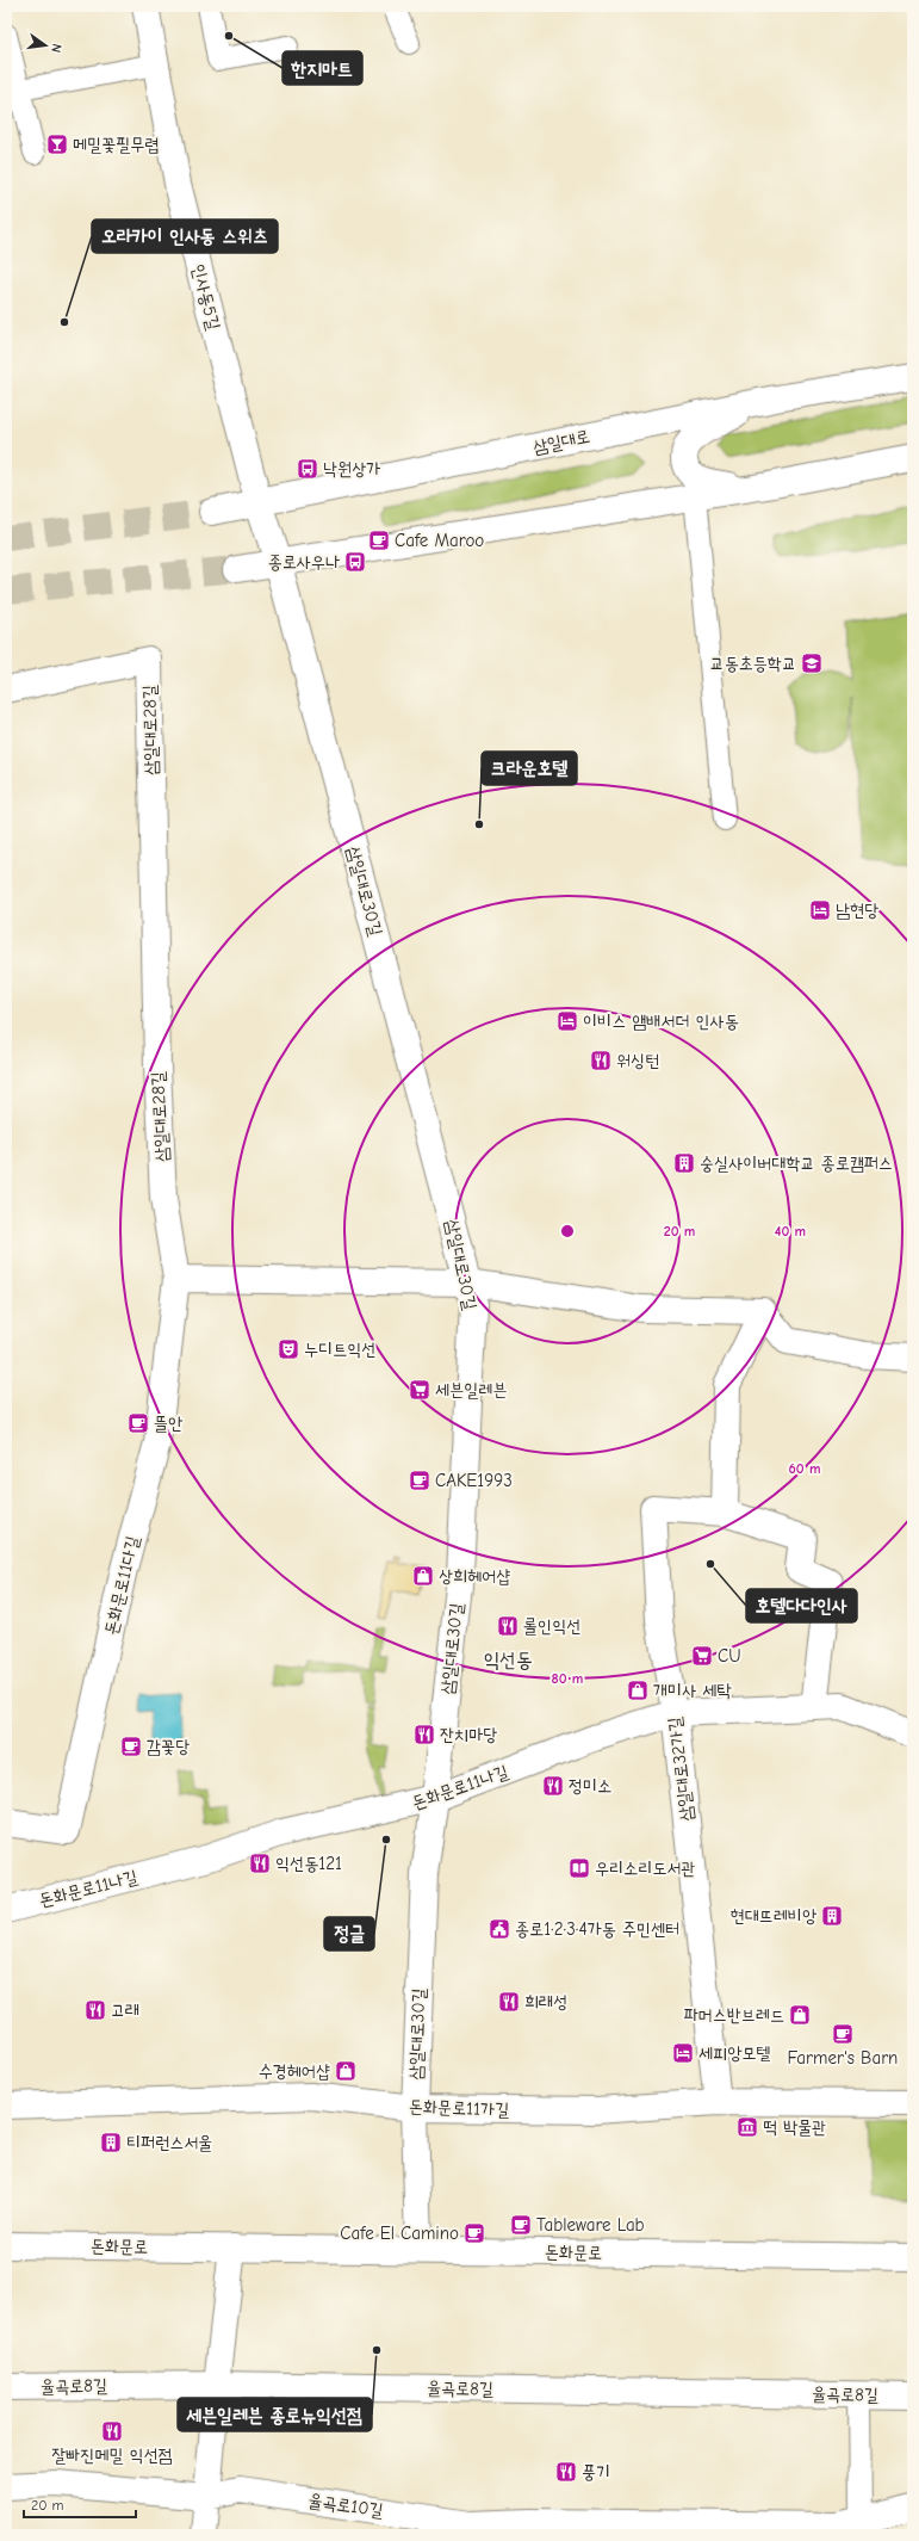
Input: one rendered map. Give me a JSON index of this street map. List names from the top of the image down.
{
  "streets": {
    "street": [
      "인사동5길",
      "삼일대로",
      "삼일대로28길",
      "삼일대로30길",
      "돈화문로11다길",
      "삼일대로32가길",
      "돈화문로11나길",
      "돈화문로11가길",
      "돈화문로",
      "율곡로8길",
      "율곡로10길"
    ]
  },
  "crossings": [
    ["인사동5길", "삼일대로"],
    ["인사동5길", "삼일대로30길"],
    ["삼일대로", "삼일대로30길"],
    ["삼일대로28길", "돈화문로11다길"],
    ["삼일대로30길", "돈화문로11나길"],
    ["삼일대로30길", "돈화문로11가길"],
    ["삼일대로30길", "돈화문로"],
    ["삼일대로32가길", "돈화문로11나길"],
    ["삼일대로32가길", "돈화문로11가길"]
  ],
  "districts": ["익선동"],
  "places": {
    "other": [
      "한지마트",
      "오라카이 인사동 스위츠",
      "크라운호텔",
      "호텔다다인사",
      "정글",
      "세븐일레븐 종로뉴익선점"
    ],
    "bar": ["메밀꽃필무렵"],
    "bus stop": ["낙원상가", "종로사우나"],
    "cafe": [
      "Cafe Maroo",
      "뜰안",
      "CAKE1993",
      "감꽃당",
      "Farmer's Barn",
      "Tableware Lab",
      "Cafe El Camino"
    ],
    "school or university": ["교동초등학교"],
    "hotel": ["남현당", "이비스 앰배서더 인사동", "세피앙모텔"],
    "restaurant": [
      "워싱턴",
      "롤인익선",
      "잔치마당",
      "정미소",
      "익선동121",
      "희래성",
      "고래",
      "잘빠진메밀 익선점",
      "풍기"
    ],
    "building": ["숭실사이버대학교 종로캠퍼스", "현대뜨레비앙", "티퍼런스서울"],
    "theatre": ["누디트익선"],
    "supermarket": ["세븐일레븐", "CU"],
    "shop": [
      "상희헤어샵",
      "개미사 세탁",
      "파머스반브레드",
      "수경헤어샵"
    ],
    "library": ["우리소리도서관"],
    "public building": ["종로1·2·3·4가동 주민센터"],
    "museum": ["떡 박물관"]
  },
  "scale_bar": "20 m",
  "north": "right",
  "rings": [
    "20 m",
    "40 m",
    "60 m",
    "80 m"
  ]
}
